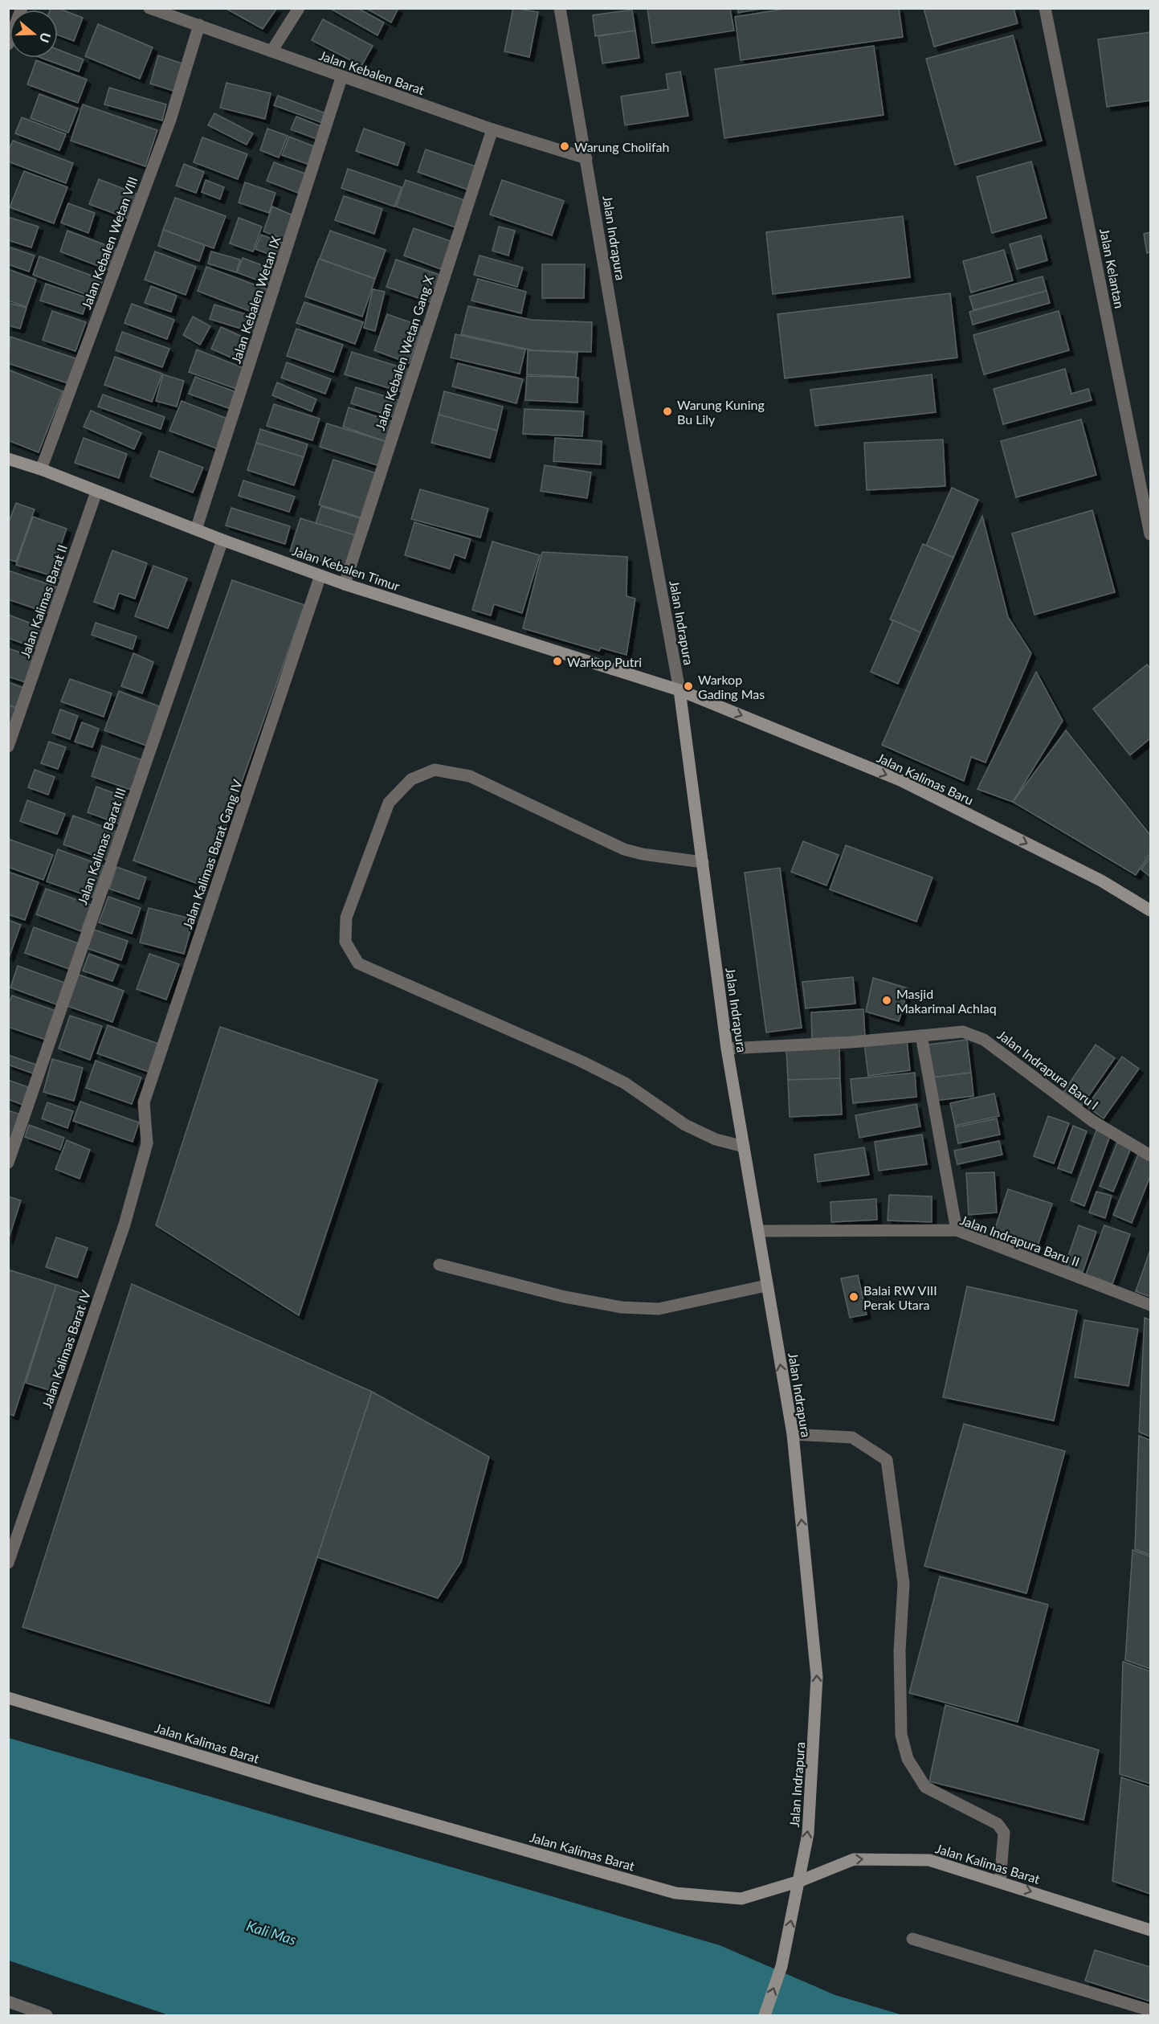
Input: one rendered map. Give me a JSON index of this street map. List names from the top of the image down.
{
  "streets": {
    "street": [
      "Jalan Kebalen Barat",
      "Jalan Indrapura",
      "Jalan Kebalen Wetan VIII",
      "Jalan Kelantan",
      "Jalan Kebalen Wetan IX",
      "Jalan Kebalen Wetan Gang X",
      "Jalan Kebalen Timur",
      "Jalan Kalimas Barat II",
      "Jalan Kalimas Baru",
      "Jalan Kalimas Barat III",
      "Jalan Kalimas Barat Gang IV",
      "Jalan Indrapura Baru I",
      "Jalan Indrapura Baru II",
      "Jalan Kalimas Barat IV",
      "Jalan Kalimas Barat"
    ]
  },
  "crossings": [
    ["Jalan Kebalen Barat", "Jalan Indrapura"],
    ["Jalan Kebalen Barat", "Jalan Kebalen Wetan VIII"],
    ["Jalan Kebalen Barat", "Jalan Kebalen Wetan IX"],
    ["Jalan Kebalen Barat", "Jalan Kebalen Wetan Gang X"],
    ["Jalan Indrapura", "Jalan Kebalen Timur"],
    ["Jalan Indrapura", "Jalan Kalimas Baru"],
    ["Jalan Indrapura", "Jalan Indrapura Baru I"],
    ["Jalan Indrapura", "Jalan Indrapura Baru II"],
    ["Jalan Indrapura", "Jalan Kalimas Barat"],
    ["Jalan Kebalen Wetan VIII", "Jalan Kebalen Timur"],
    ["Jalan Kebalen Wetan IX", "Jalan Kebalen Timur"],
    ["Jalan Kebalen Wetan Gang X", "Jalan Kebalen Timur"],
    ["Jalan Kebalen Timur", "Jalan Kalimas Barat II"],
    ["Jalan Kebalen Timur", "Jalan Kalimas Baru"],
    ["Jalan Kebalen Timur", "Jalan Kalimas Barat III"],
    ["Jalan Kebalen Timur", "Jalan Kalimas Barat Gang IV"],
    ["Jalan Kalimas Barat Gang IV", "Jalan Kalimas Barat IV"]
  ],
  "one_way": ["Jalan Indrapura", "Jalan Kalimas Baru"],
  "water": ["Kali Mas"],
  "places": [
    "Warung Cholifah",
    "Warung Kuning Bu Lily",
    "Warkop Putri",
    "Warkop Gading Mas",
    "Masjid Makarimal Achlaq",
    "Balai RW VIII Perak Utara"
  ],
  "north": "right"
}
